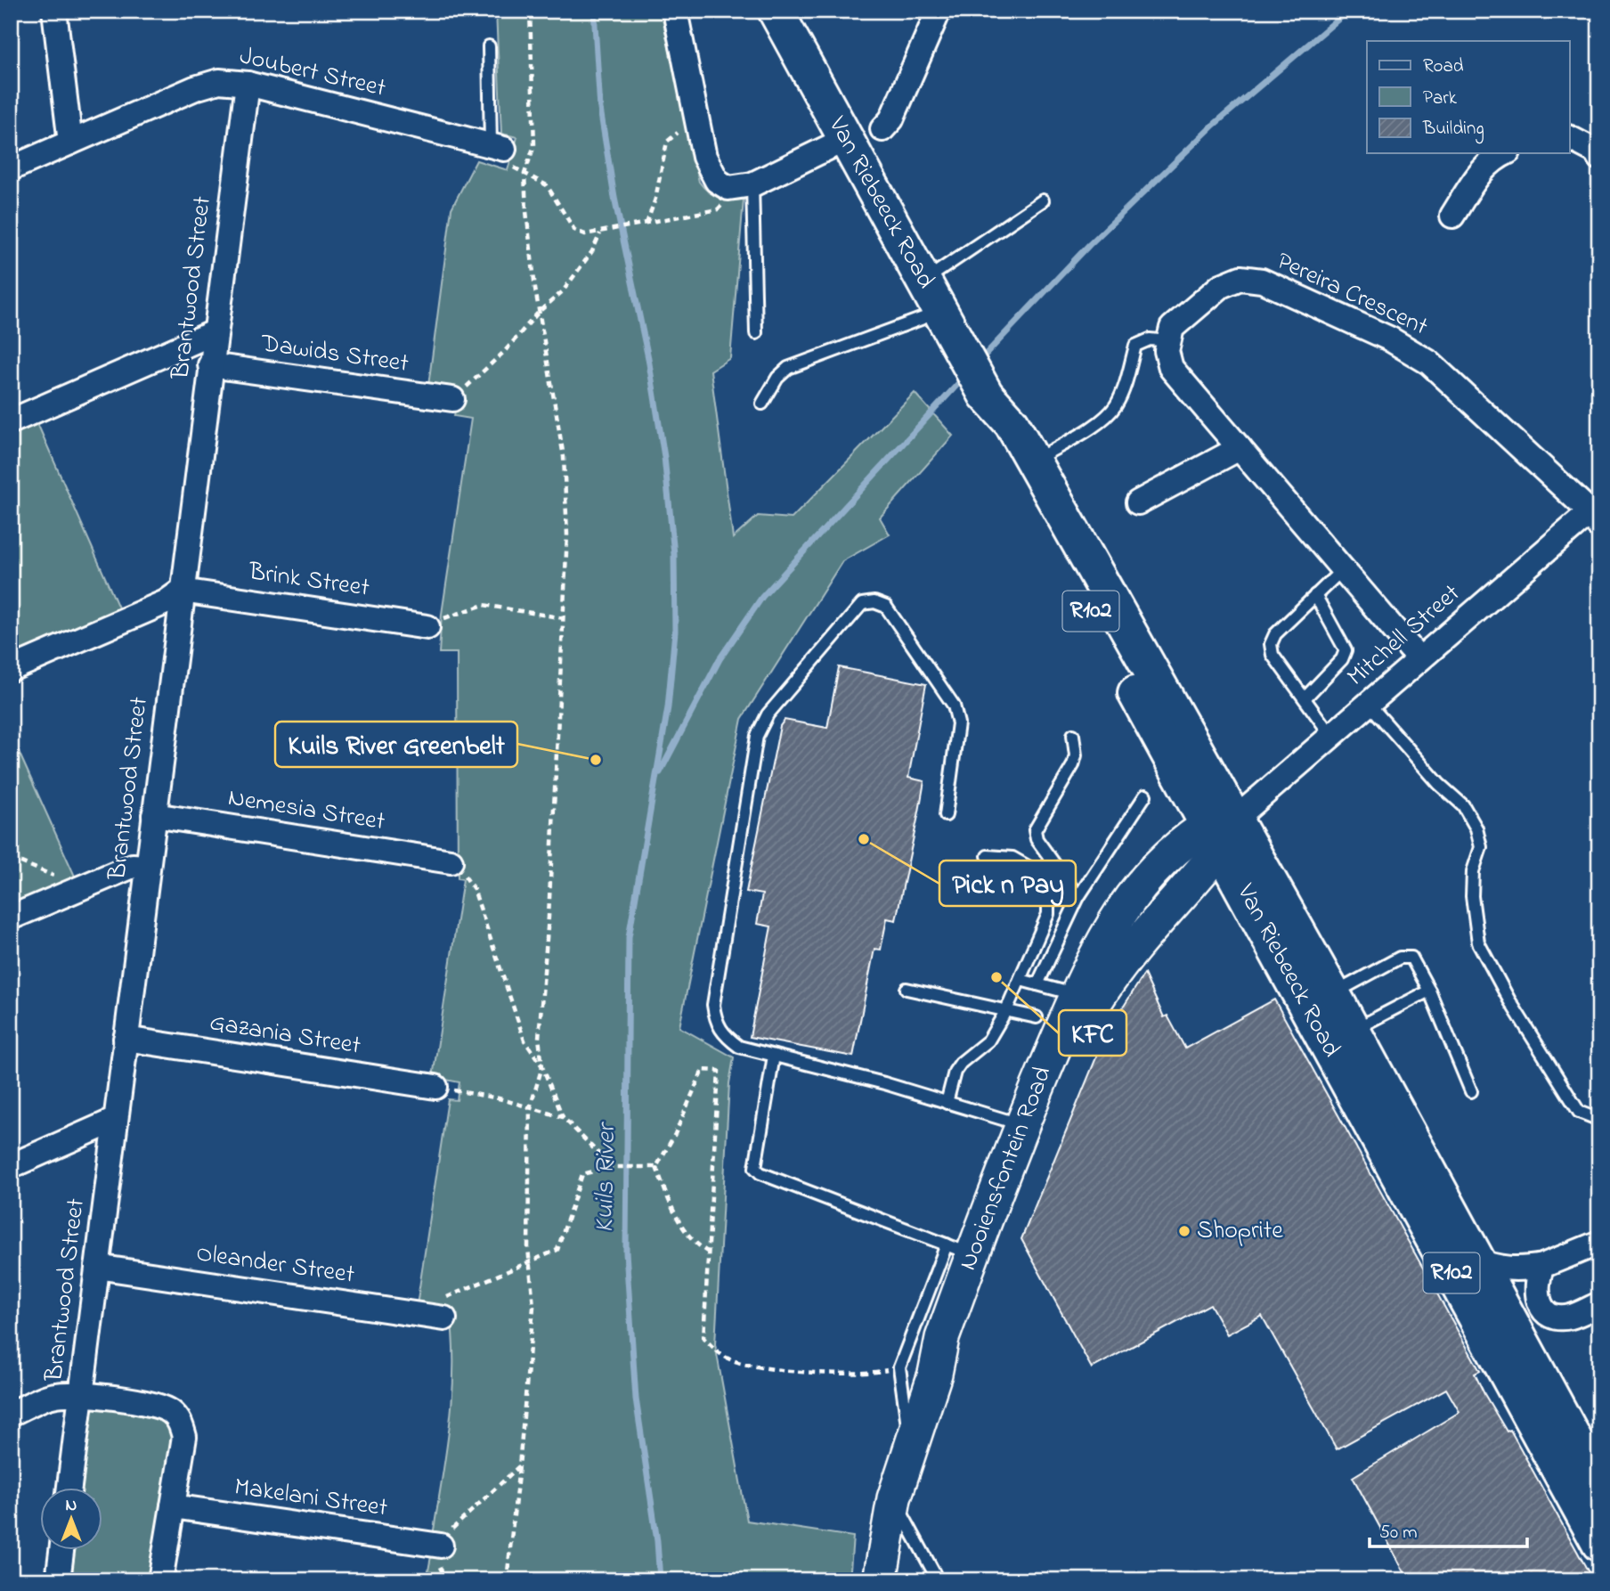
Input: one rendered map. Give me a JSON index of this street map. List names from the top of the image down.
{
  "streets": {
    "main road": ["Van Riebeeck Road", "R102"],
    "street": [
      "Joubert Street",
      "Brantwood Street",
      "Pereira Crescent",
      "Dawids Street",
      "Brink Street",
      "Mitchell Street",
      "Nemesia Street",
      "Gazania Street",
      "Nooiensfontein Road",
      "Oleander Street",
      "Makelani Street"
    ]
  },
  "crossings": [
    ["Joubert Street", "Brantwood Street"],
    ["Van Riebeeck Road", "Mitchell Street"],
    ["Van Riebeeck Road", "Nooiensfontein Road"],
    ["Brantwood Street", "Dawids Street"],
    ["Brantwood Street", "Brink Street"],
    ["Brantwood Street", "Nemesia Street"],
    ["Brantwood Street", "Gazania Street"],
    ["Brantwood Street", "Oleander Street"],
    ["Pereira Crescent", "Mitchell Street"],
    ["Mitchell Street", "Nooiensfontein Road"]
  ],
  "water": ["Kuils River"],
  "places": [
    "Kuils River Greenbelt",
    "Pick n Pay",
    "KFC",
    "Shoprite"
  ],
  "legend": ["Road", "Park", "Building"],
  "scale_bar": "50 m",
  "north": "top"
}
